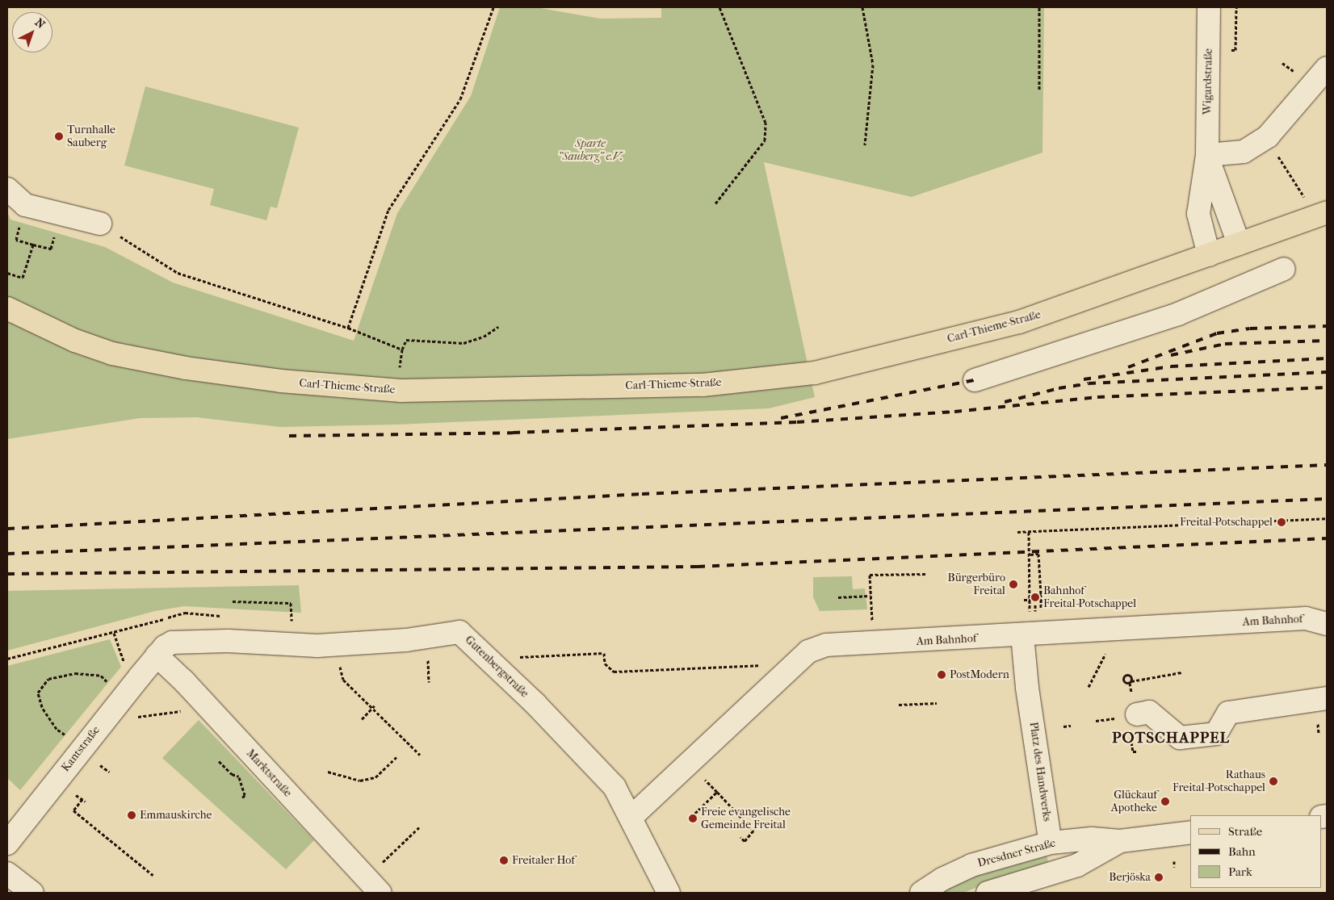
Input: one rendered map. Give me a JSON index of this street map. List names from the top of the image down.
{
  "streets": {
    "main road": ["Carl-Thieme-Straße"],
    "street": [
      "Wigardstraße",
      "Am Bahnhof",
      "Gutenbergstraße",
      "Kantstraße",
      "Platz des Handwerks",
      "Marktstraße",
      "Dresdner Straße"
    ]
  },
  "crossings": [
    ["Wigardstraße", "Carl-Thieme-Straße"],
    ["Am Bahnhof", "Gutenbergstraße"],
    ["Am Bahnhof", "Platz des Handwerks"],
    ["Gutenbergstraße", "Kantstraße"],
    ["Gutenbergstraße", "Marktstraße"],
    ["Kantstraße", "Marktstraße"]
  ],
  "districts": ["POTSCHAPPEL"],
  "parks": ["Sparte \"Sauberg\" e.V."],
  "places": [
    "Turnhalle Sauberg",
    "Freital-Potschappel",
    "Bürgerbüro Freital",
    "Bahnhof Freital-Potschappel",
    "PostModern",
    "Rathaus Freital-Potschappel",
    "Glückauf Apotheke",
    "Emmauskirche",
    "Freie evangelische Gemeinde Freital",
    "Freitaler Hof",
    "Berjöska"
  ],
  "legend": ["Straße", "Bahn", "Park"],
  "north": "top right"
}
